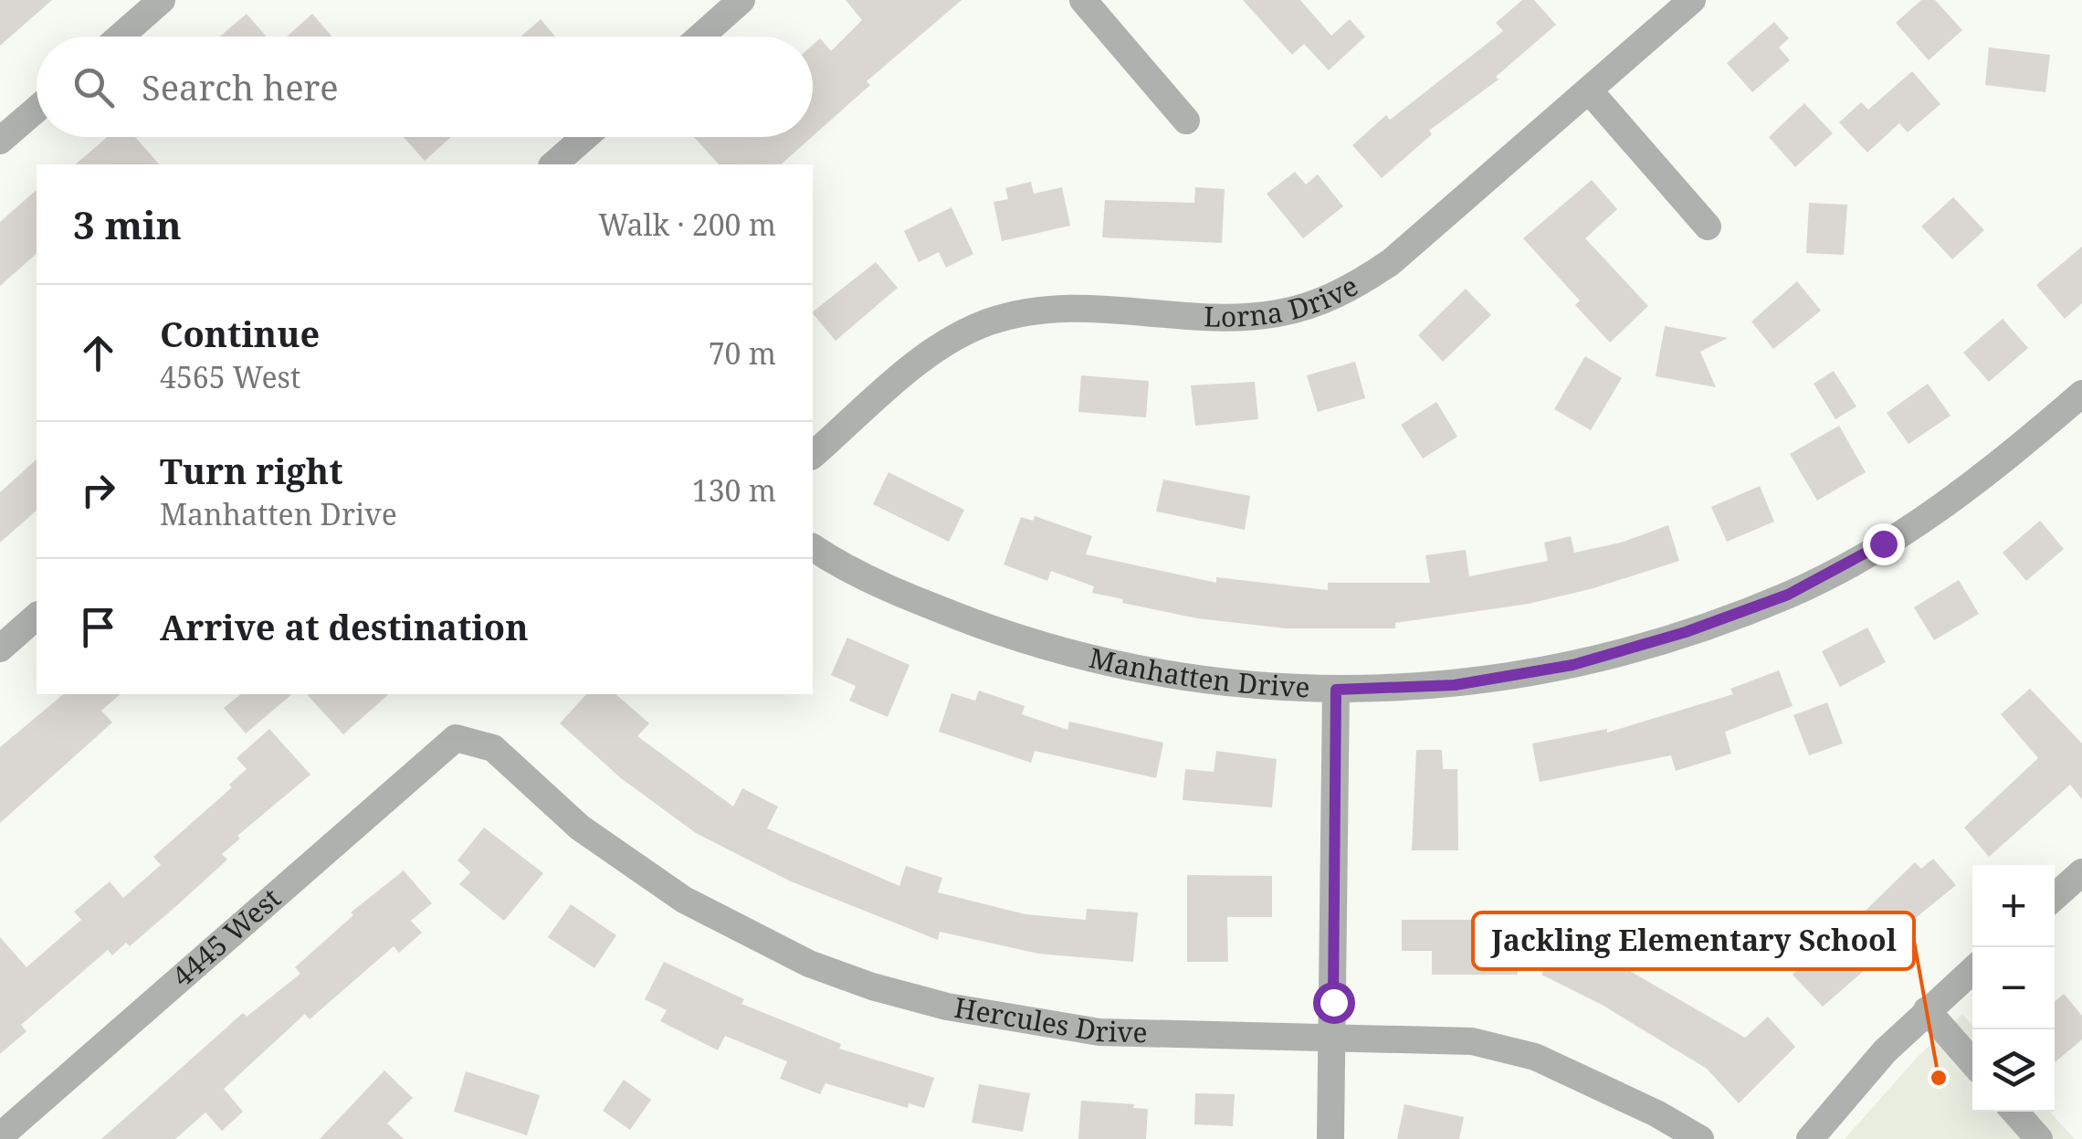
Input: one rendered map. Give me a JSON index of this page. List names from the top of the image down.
{
  "streets": {
    "street": [
      "Lorna Drive",
      "Manhatten Drive",
      "4445 West",
      "Hercules Drive"
    ]
  },
  "crossings": [
    ["4445 West", "Hercules Drive"]
  ],
  "places": ["Jackling Elementary School"],
  "page": {
    "search": "Search here",
    "heading": ["3 min", "Walk · 200 m"],
    "list": [
      ["Continue", "4565 West", "70 m"],
      ["Turn right", "Manhatten Drive", "130 m"],
      "Arrive at destination"
    ],
    "map_buttons": ["+", "−"]
  }
}
